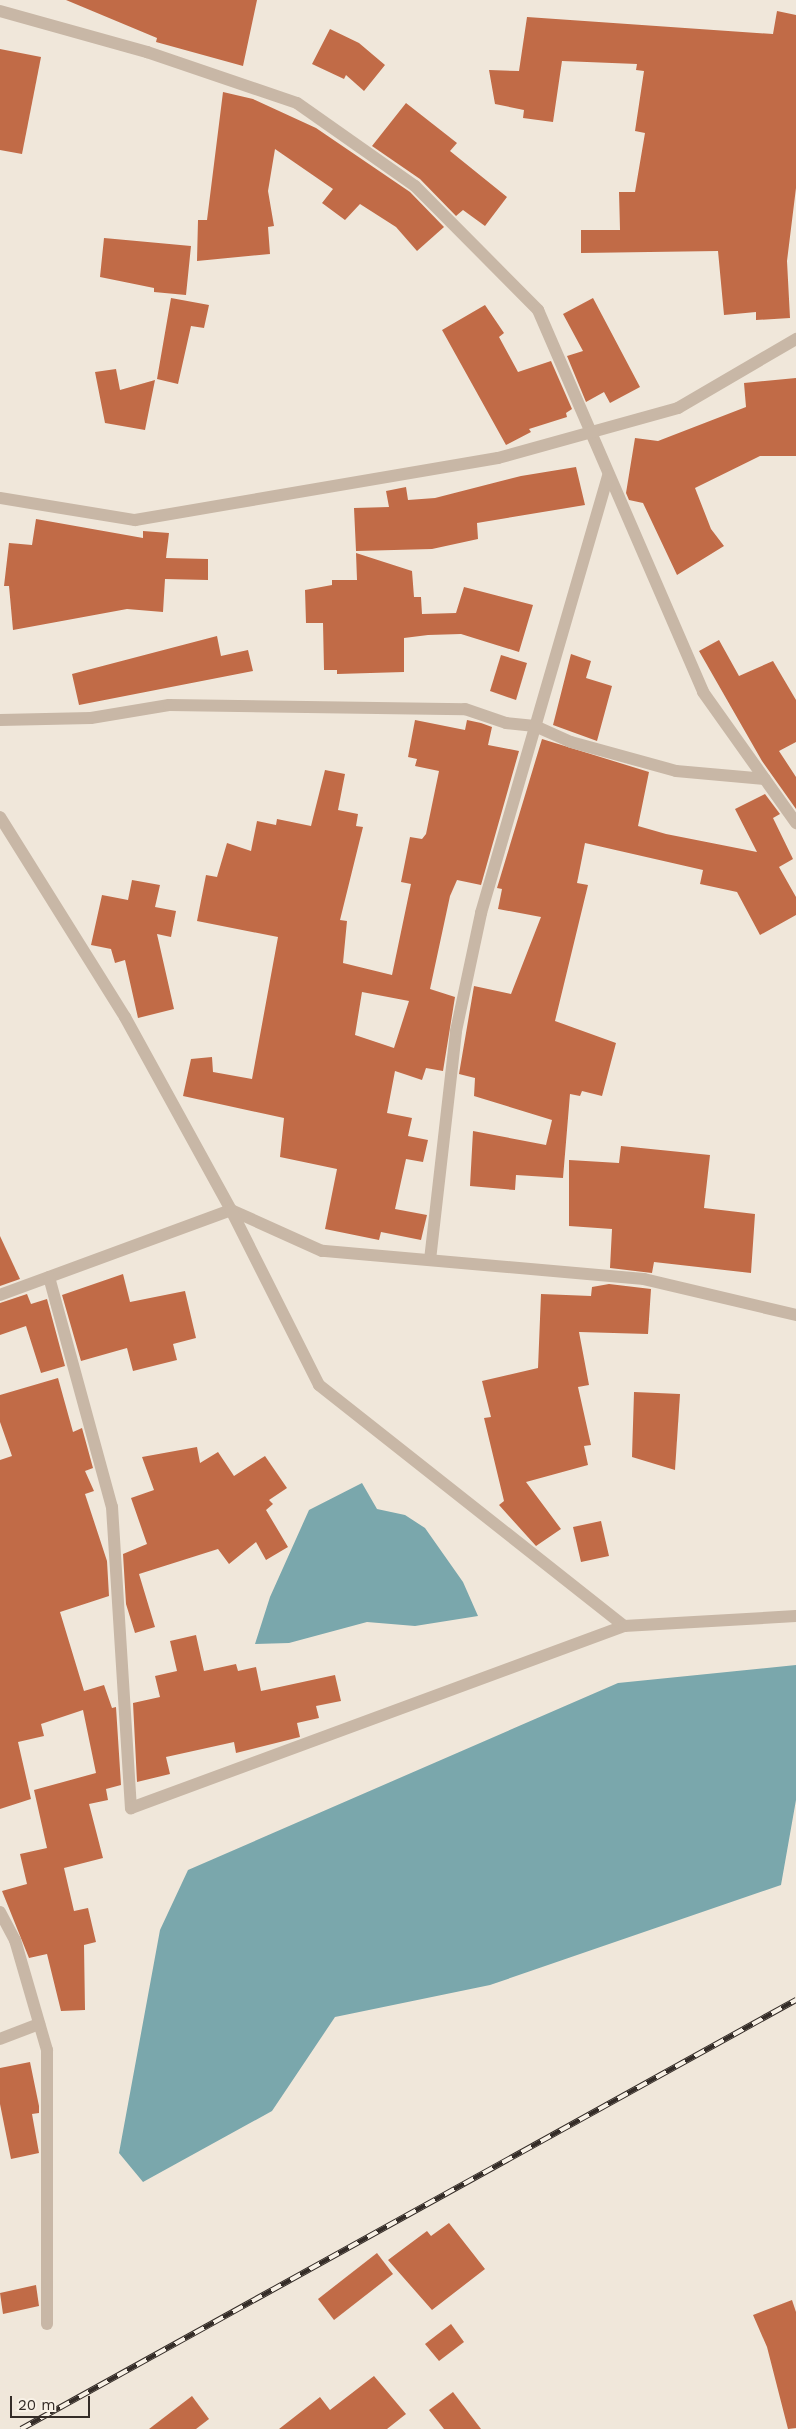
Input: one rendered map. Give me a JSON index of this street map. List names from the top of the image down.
{
  "scale_bar": "20 m"
}
